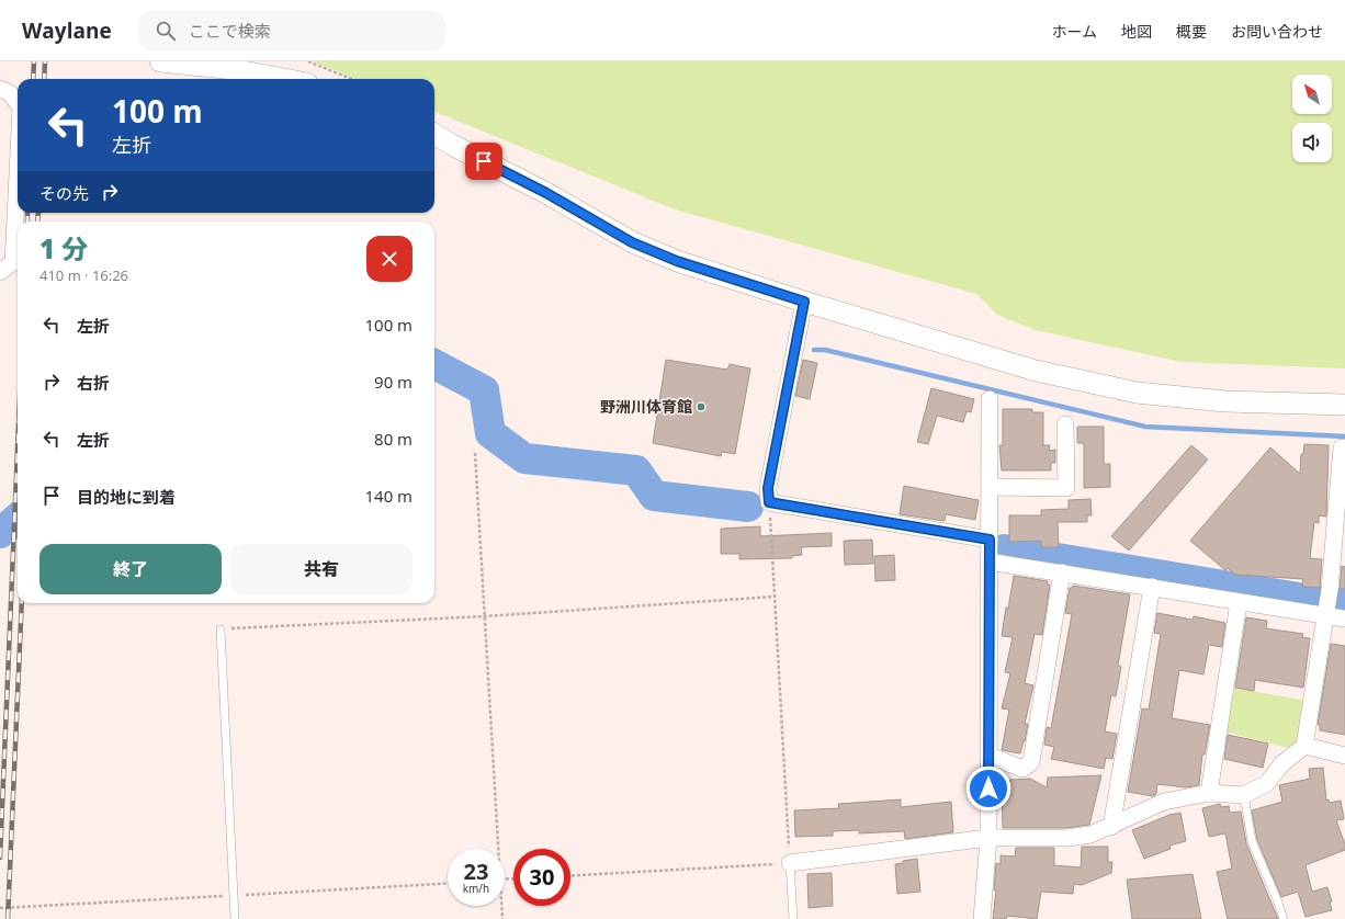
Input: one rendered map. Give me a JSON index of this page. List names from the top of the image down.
{
  "places": ["野洲川体育館"],
  "north": "top left",
  "page": {
    "header": "Waylane",
    "search": "ここで検索",
    "nav": [
      "ホーム",
      "地図",
      "概要",
      "お問い合わせ"
    ],
    "turn": ["100 m", "左折"],
    "then": "その先",
    "heading": ["1 分", "410 m · 16:26"],
    "list": [
      {
        "name": "左折",
        "value": "100 m"
      },
      {
        "name": "右折",
        "value": "90 m"
      },
      {
        "name": "左折",
        "value": "80 m"
      },
      {
        "name": "目的地に到着",
        "value": "140 m"
      }
    ],
    "buttons": ["終了", "共有"],
    "speed": "23 km/h",
    "limit": "30"
  }
}
